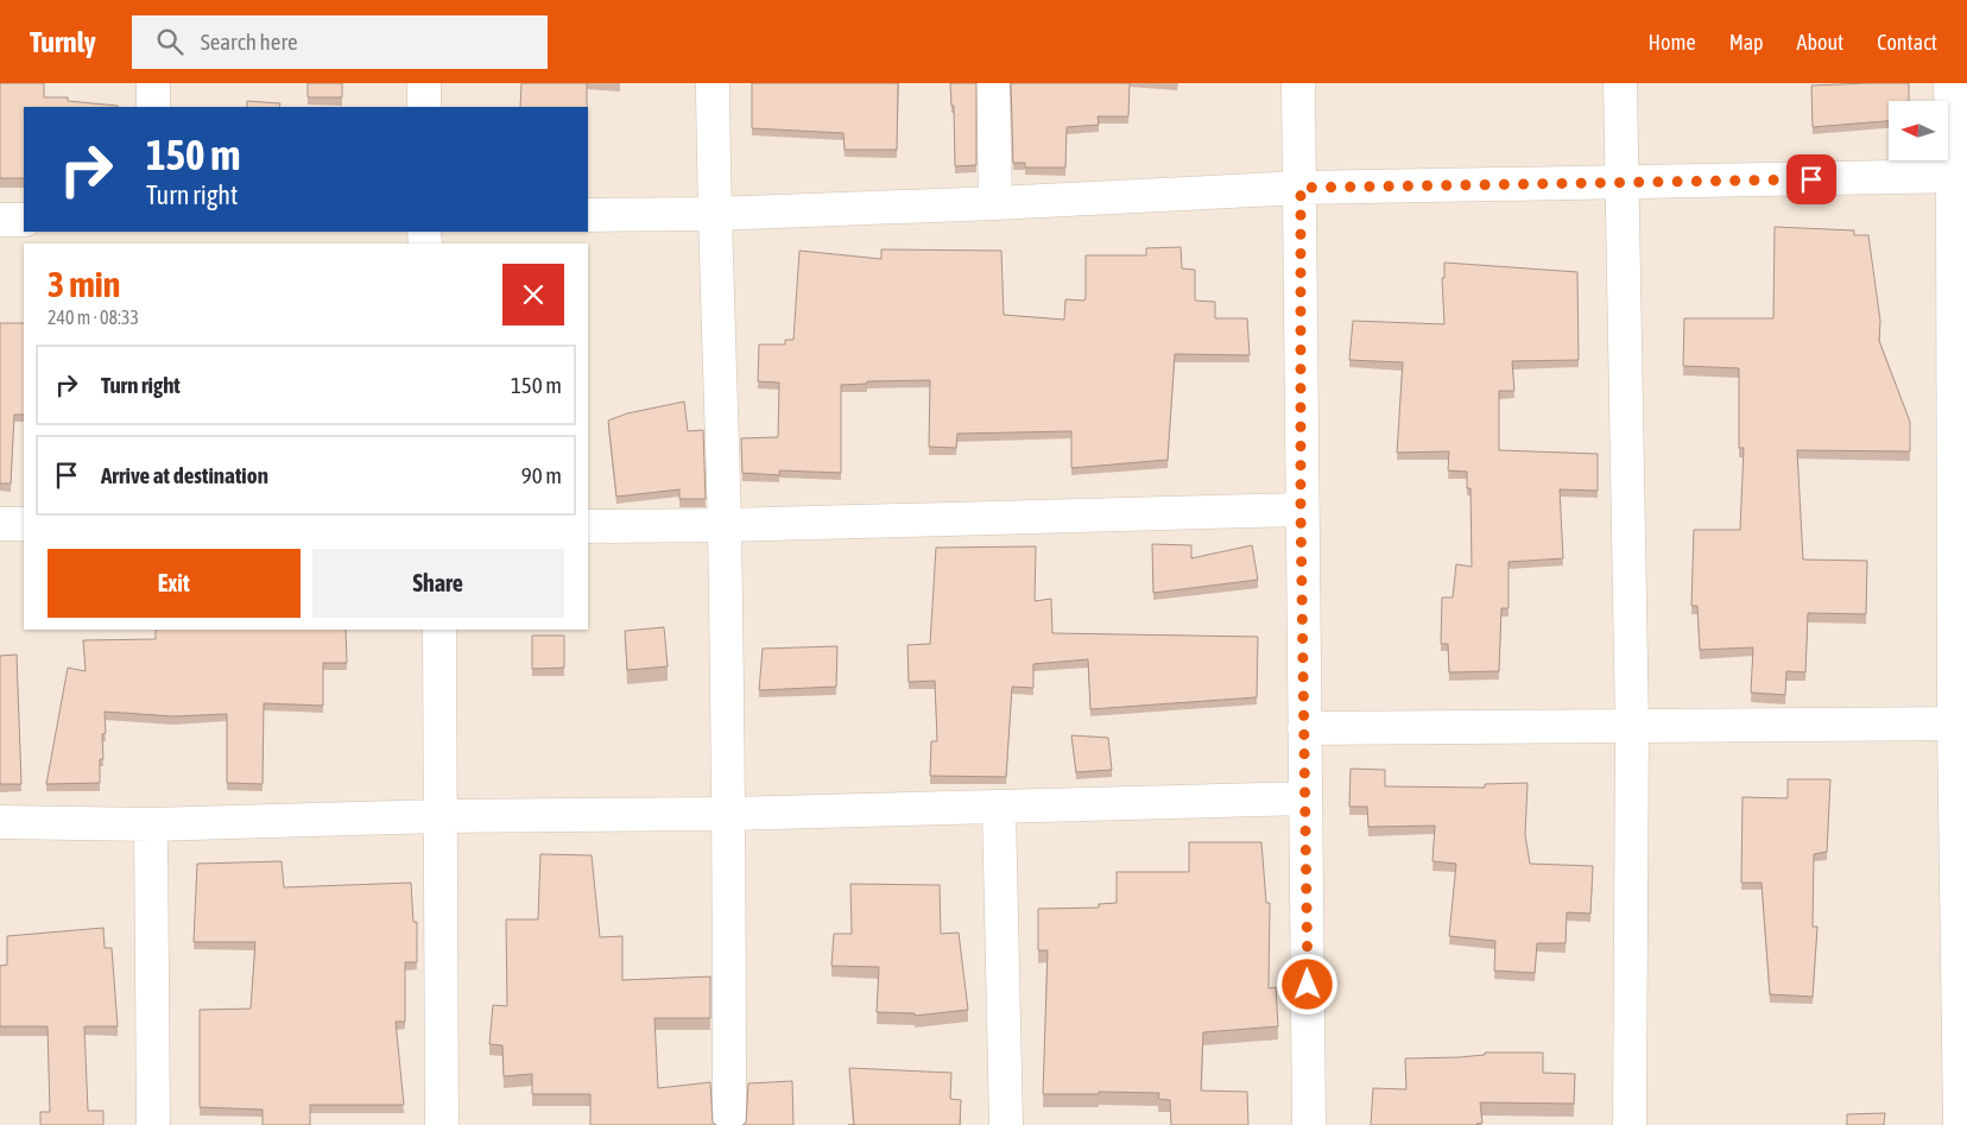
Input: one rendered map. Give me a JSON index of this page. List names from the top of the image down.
{
  "north": "left",
  "page": {
    "header": "Turnly",
    "search": "Search here",
    "nav": [
      "Home",
      "Map",
      "About",
      "Contact"
    ],
    "turn": ["150 m", "Turn right"],
    "heading": ["3 min", "240 m · 08:33"],
    "list": [
      {
        "name": "Turn right",
        "value": "150 m"
      },
      {
        "name": "Arrive at destination",
        "value": "90 m"
      }
    ],
    "buttons": ["Exit", "Share"]
  }
}
